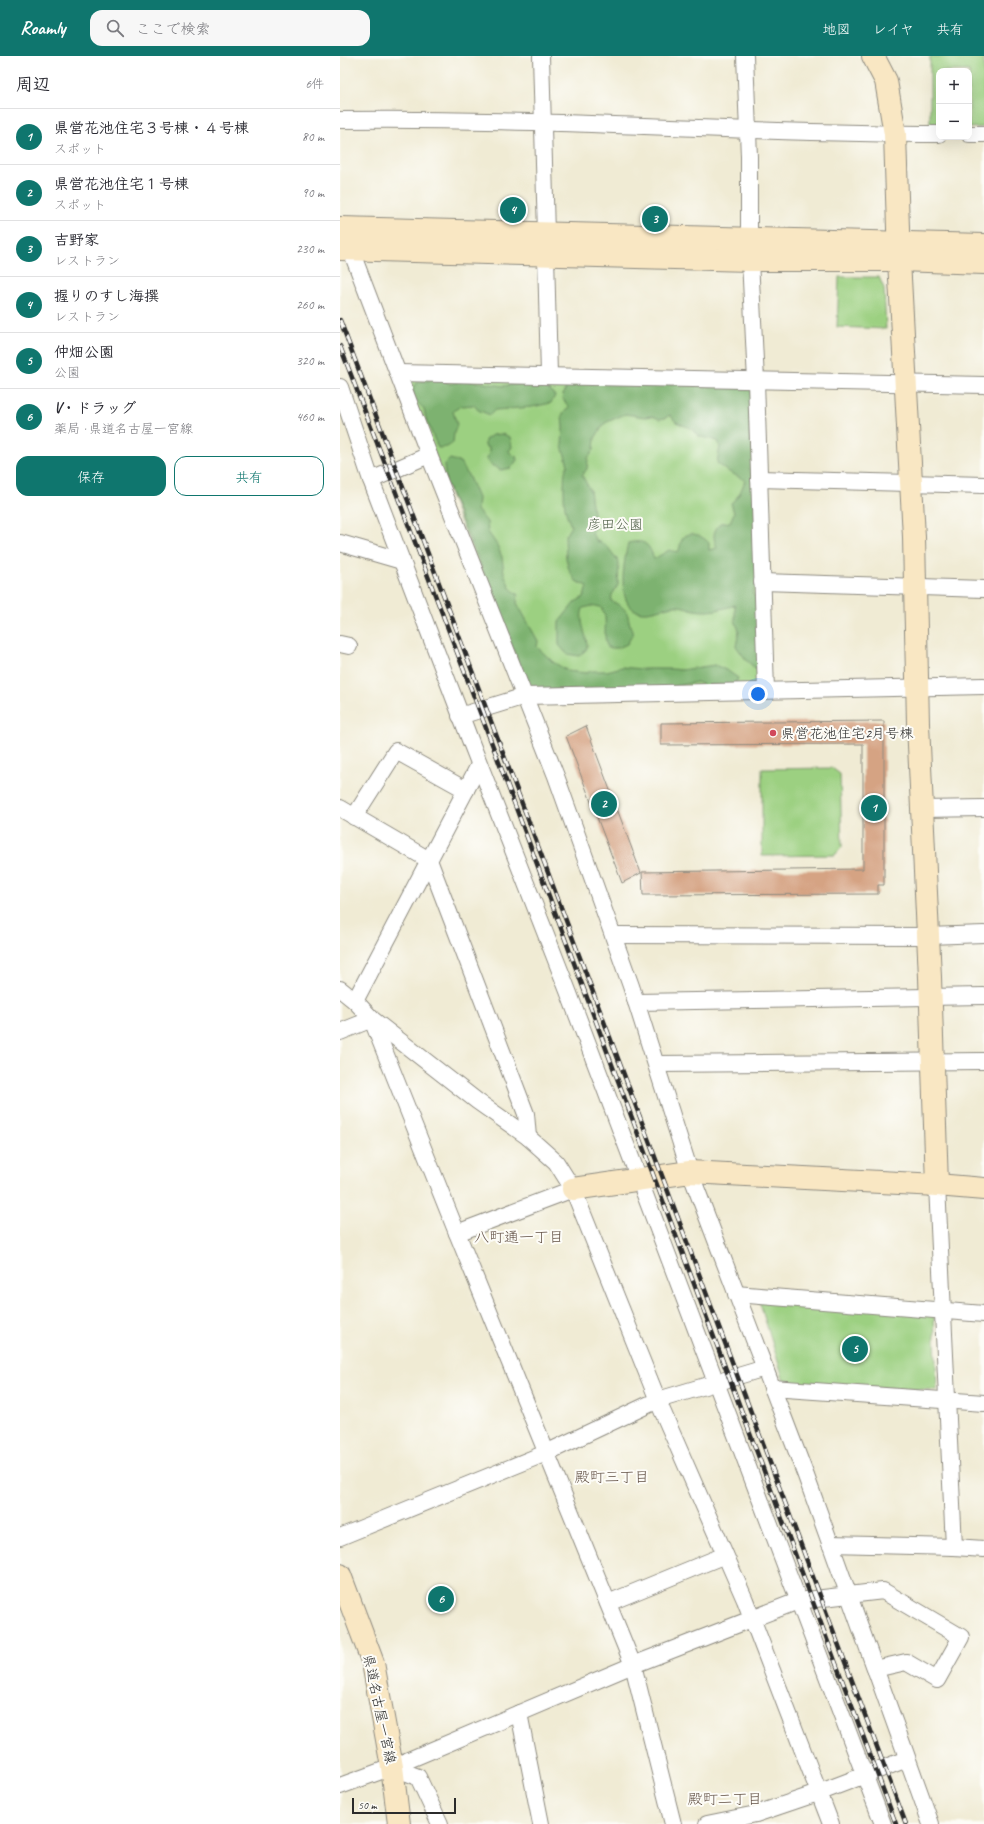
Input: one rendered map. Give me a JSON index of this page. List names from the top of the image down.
{
  "streets": {
    "street": ["県道名古屋一宮線"]
  },
  "districts": ["八町通一丁目", "殿町三丁目", "殿町二丁目"],
  "parks": ["彦田公園"],
  "places": ["県営花池住宅2月号棟"],
  "scale_bar": "50 m",
  "page": {
    "header": "Roamly",
    "search": "ここで検索",
    "nav": ["地図", "レイヤ", "共有"],
    "heading": ["周辺", "6件"],
    "map_buttons": ["+", "−"],
    "list": [
      {
        "mark": "1",
        "name": "県営花池住宅３号棟・４号棟",
        "note": "スポット",
        "value": "80 m"
      },
      {
        "mark": "2",
        "name": "県営花池住宅１号棟",
        "note": "スポット",
        "value": "90 m"
      },
      {
        "mark": "3",
        "name": "吉野家",
        "note": "レストラン",
        "value": "230 m"
      },
      {
        "mark": "4",
        "name": "握りのすし海撰",
        "note": "レストラン",
        "value": "260 m"
      },
      {
        "mark": "5",
        "name": "仲畑公園",
        "note": "公園",
        "value": "320 m"
      },
      {
        "mark": "6",
        "name": "V・ドラッグ",
        "note": "薬局 · 県道名古屋一宮線",
        "value": "460 m"
      }
    ],
    "pins": [
      "4",
      "3",
      "2",
      "1",
      "5",
      "6"
    ],
    "buttons": ["保存", "共有"],
    "scale": "50 m"
  }
}
